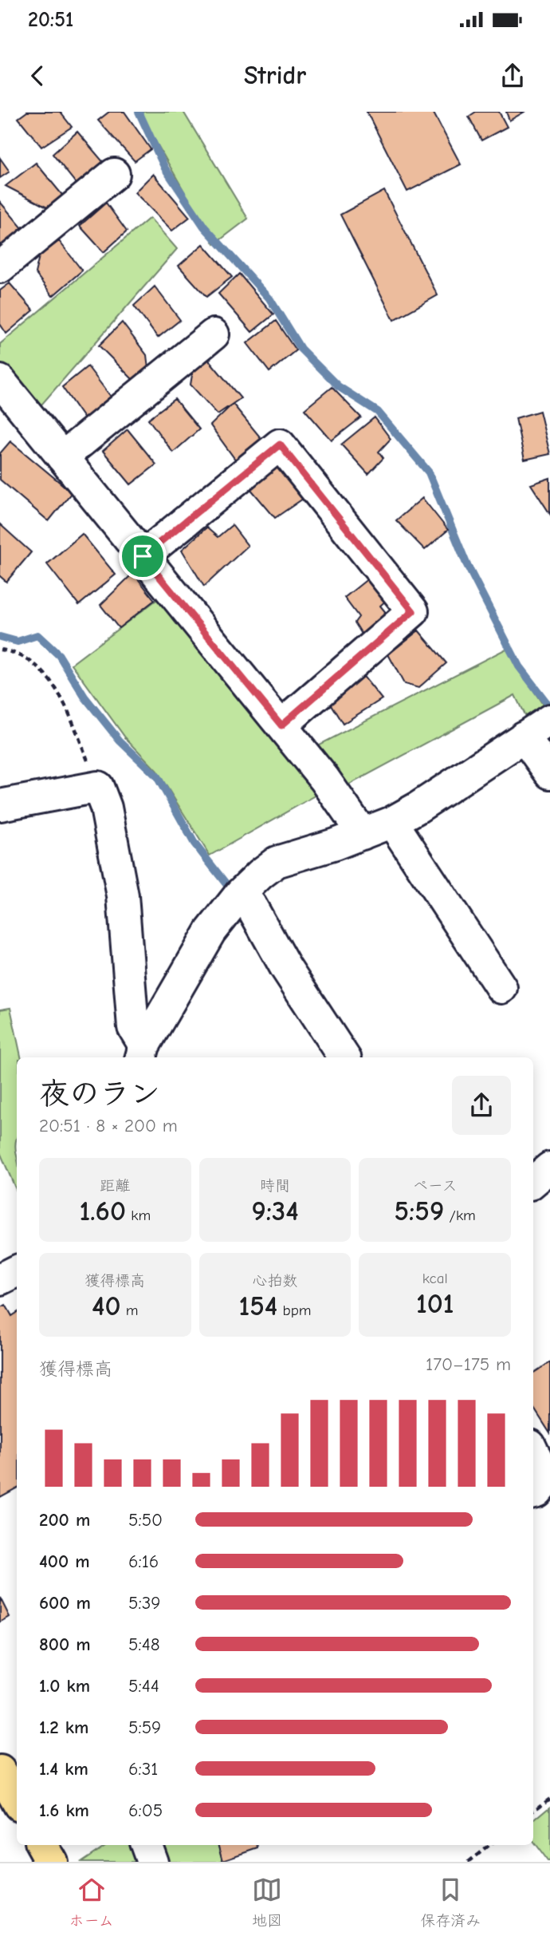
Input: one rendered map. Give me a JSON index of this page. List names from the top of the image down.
{
  "page": {
    "status": "20:51",
    "header": "Stridr",
    "heading": ["夜のラン", "20:51 · 8 × 200 m"],
    "stats": [
      ["距離", "1.60 km"],
      ["時間", "9:34"],
      ["ペース", "5:59 /km"],
      ["獲得標高", "40 m"],
      ["心拍数", "154 bpm"],
      ["kcal", "101"]
    ],
    "chart": ["獲得標高", "170–175 m"],
    "list": [
      {
        "name": "200 m",
        "note": "5:50"
      },
      {
        "name": "400 m",
        "note": "6:16"
      },
      {
        "name": "600 m",
        "note": "5:39"
      },
      {
        "name": "800 m",
        "note": "5:48"
      },
      {
        "name": "1.0 km",
        "note": "5:44"
      },
      {
        "name": "1.2 km",
        "note": "5:59"
      },
      {
        "name": "1.4 km",
        "note": "6:31"
      },
      {
        "name": "1.6 km",
        "note": "6:05"
      }
    ],
    "tabs": ["ホーム", "地図", "保存済み"]
  }
}
